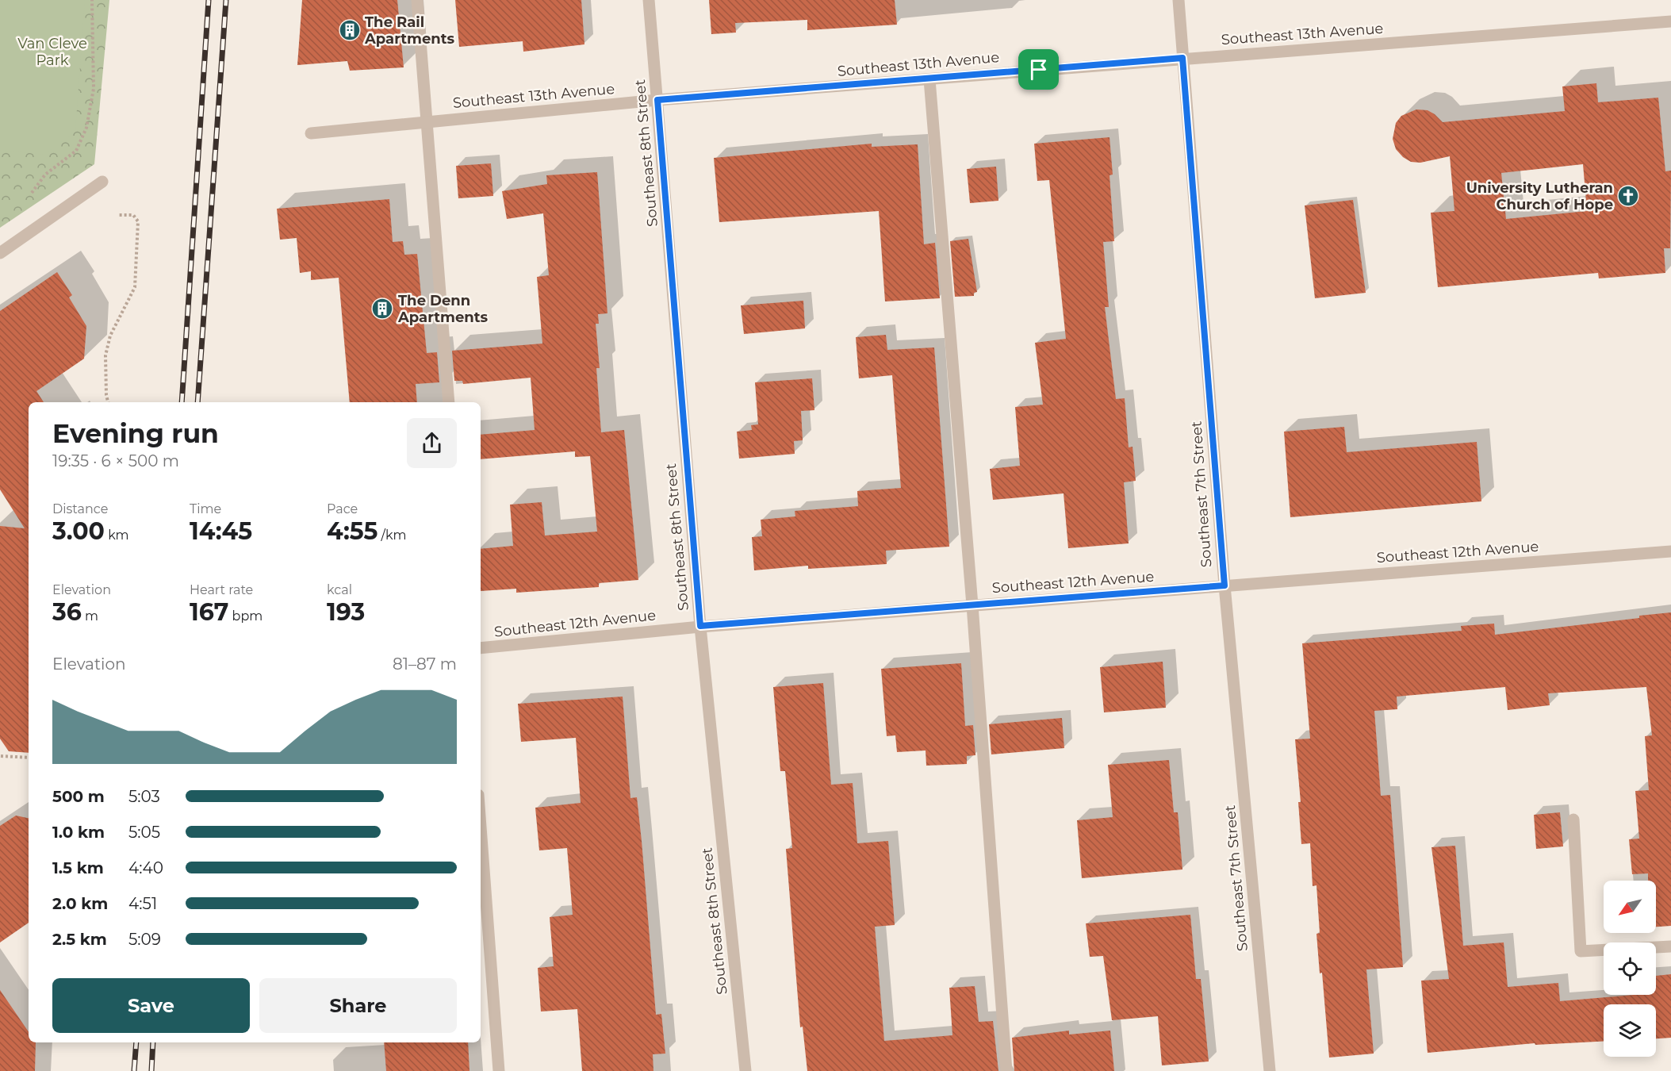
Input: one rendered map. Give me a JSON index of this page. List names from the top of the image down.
{
  "streets": {
    "street": [
      "Southeast 13th Avenue",
      "Southeast 8th Street",
      "Southeast 7th Street",
      "Southeast 12th Avenue"
    ]
  },
  "crossings": [
    ["Southeast 13th Avenue", "Southeast 8th Street"],
    ["Southeast 13th Avenue", "Southeast 7th Street"],
    ["Southeast 8th Street", "Southeast 12th Avenue"],
    ["Southeast 7th Street", "Southeast 12th Avenue"]
  ],
  "parks": ["Van Cleve Park"],
  "places": {
    "building": ["The Rail Apartments", "The Denn Apartments"],
    "church": ["University Lutheran Church of Hope"]
  },
  "north": "bottom left",
  "page": {
    "heading": ["Evening run", "19:35 · 6 × 500 m"],
    "stats": [
      ["Distance", "3.00 km"],
      ["Time", "14:45"],
      ["Pace", "4:55 /km"],
      ["Elevation", "36 m"],
      ["Heart rate", "167 bpm"],
      ["kcal", "193"]
    ],
    "chart": ["Elevation", "81–87 m"],
    "list": [
      {
        "name": "500 m",
        "note": "5:03"
      },
      {
        "name": "1.0 km",
        "note": "5:05"
      },
      {
        "name": "1.5 km",
        "note": "4:40"
      },
      {
        "name": "2.0 km",
        "note": "4:51"
      },
      {
        "name": "2.5 km",
        "note": "5:09"
      }
    ],
    "buttons": ["Save", "Share"]
  }
}
